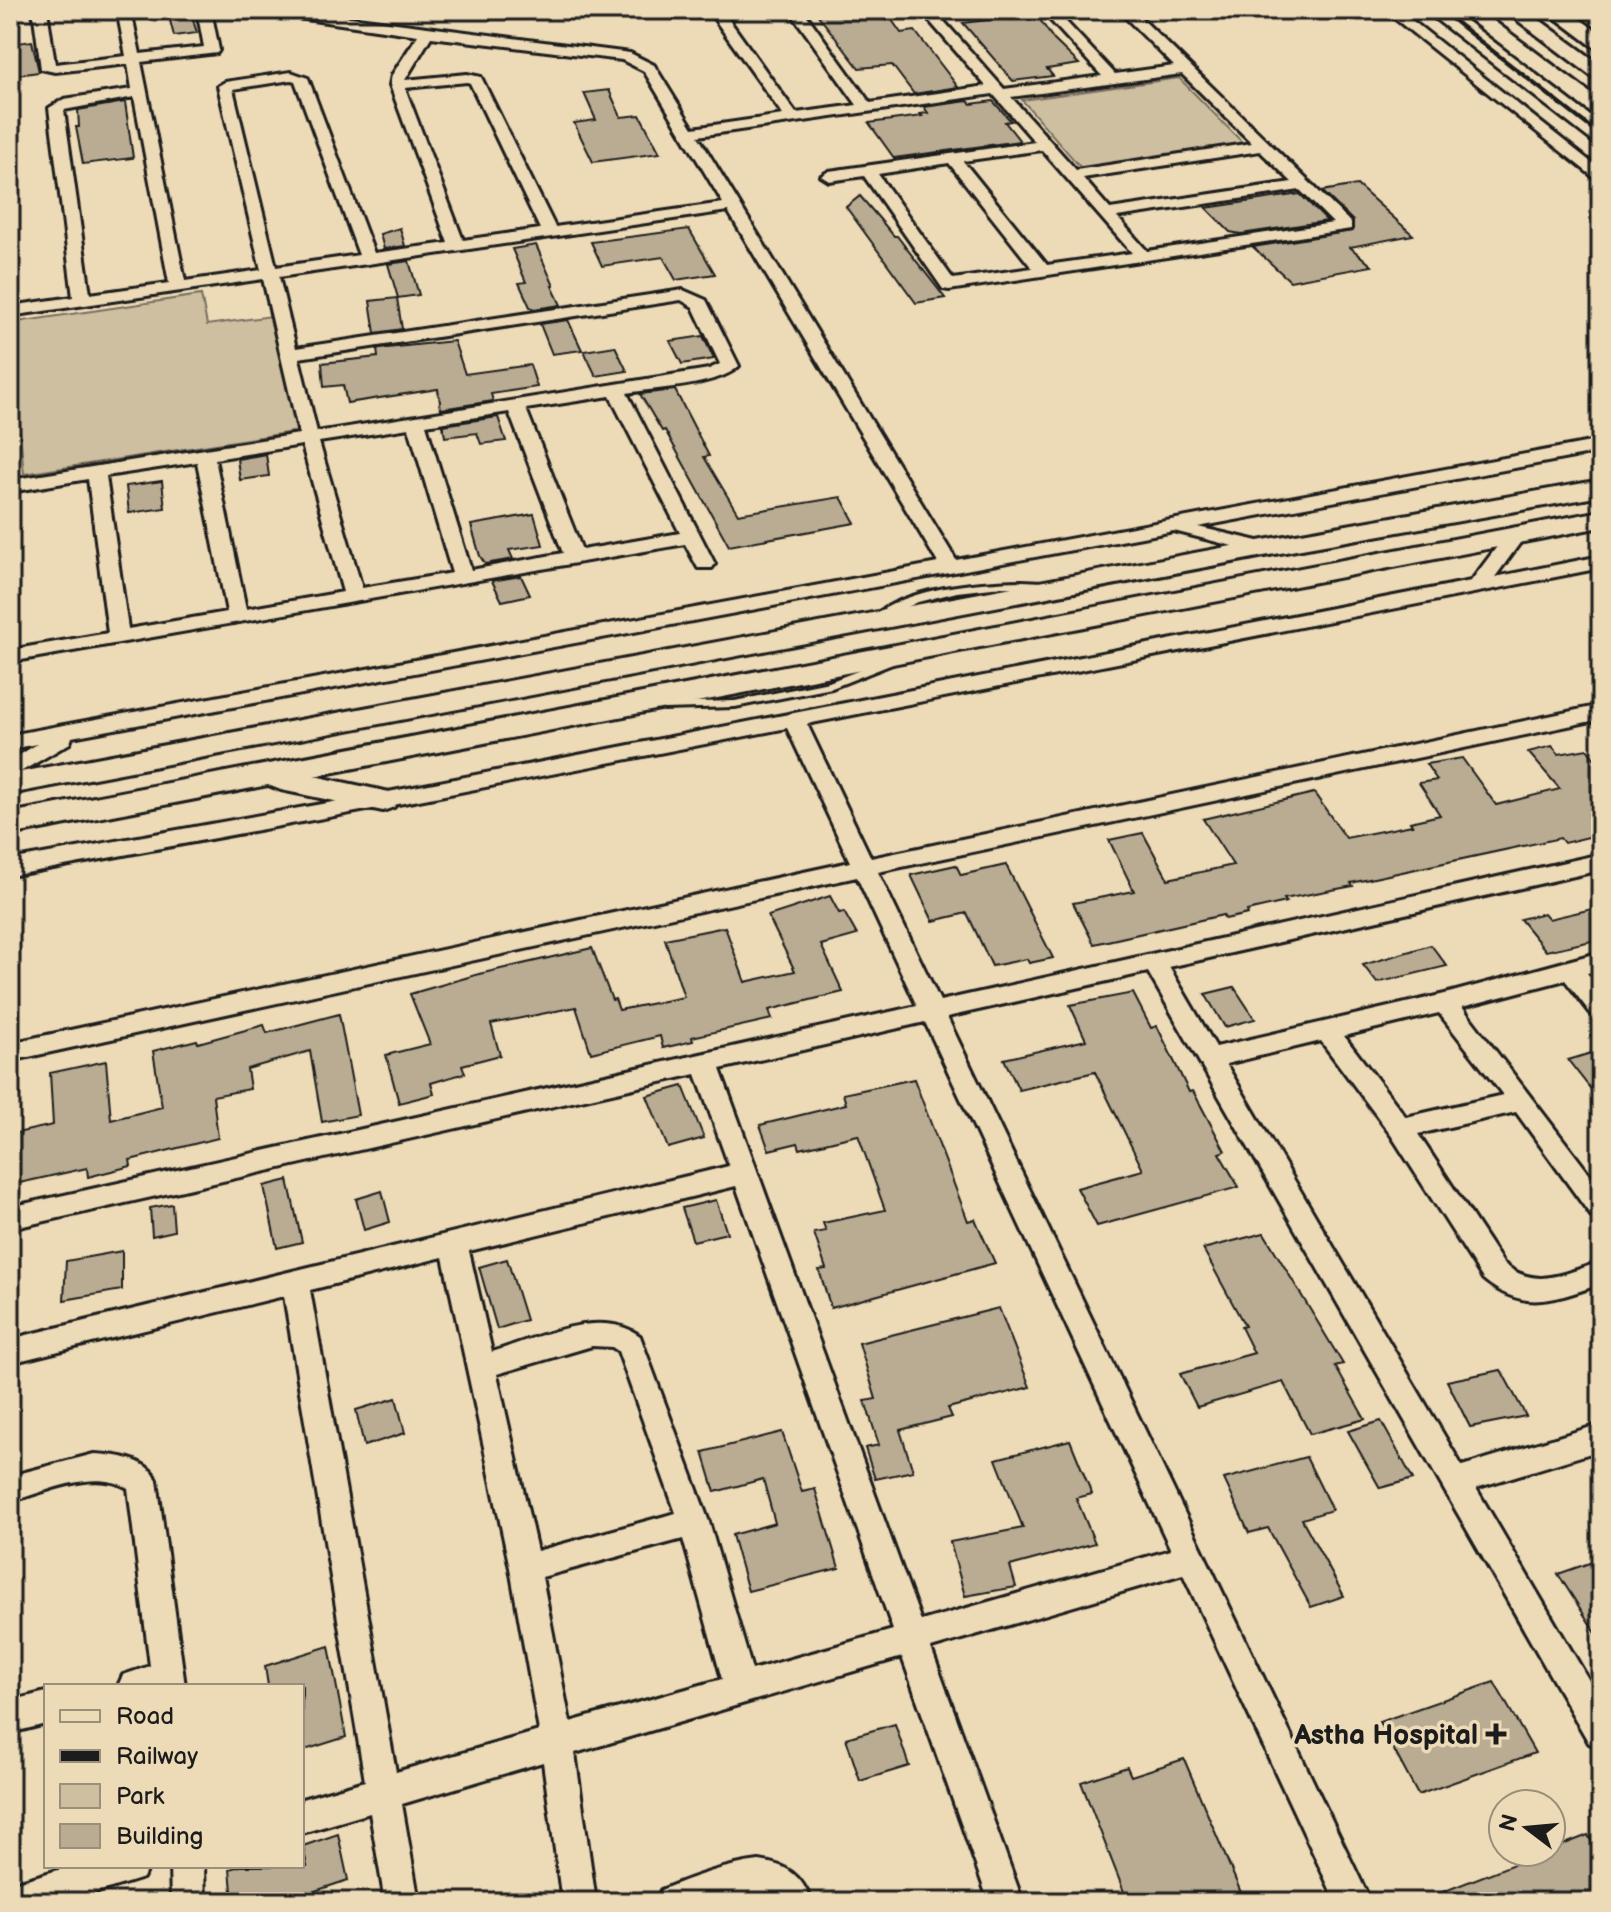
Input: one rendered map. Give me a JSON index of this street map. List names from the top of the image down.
{
  "places": {
    "health": ["Astha Hospital"]
  },
  "legend": [
    "Road",
    "Railway",
    "Park",
    "Building"
  ],
  "north": "left"
}
